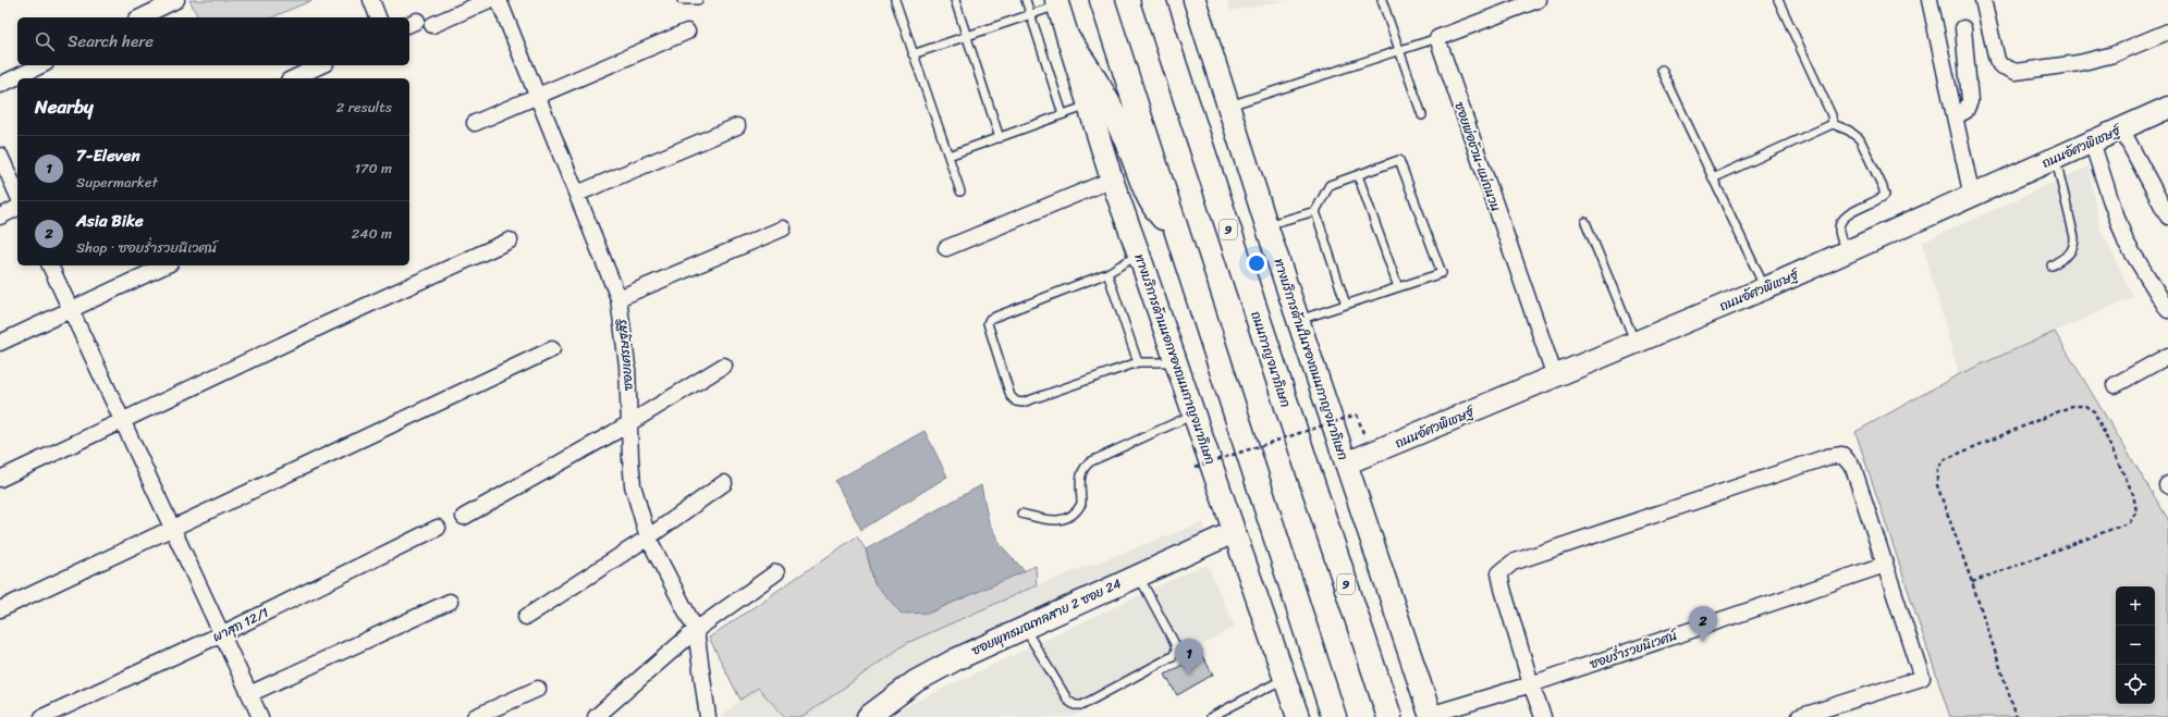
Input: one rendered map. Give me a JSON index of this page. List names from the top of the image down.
{
  "streets": {
    "highway": ["9", "ถนนกาญจนาภิเษก"],
    "main road": [
      "ถนนอัศวพิเชษฐ์",
      "ทางบริการด้านนอกของถนนกาญจนาภิเษก",
      "ทางบริการด้านในของถนนกาญจนาภิเษก",
      "ซอยพุทธมณฑลสาย 2 ซอย 24"
    ],
    "street": [
      "ซอยพ่อช้วน-แม่ถนวน",
      "ซอยเศรษฐสิริ",
      "ผาสุก 12/1",
      "ซอยร่ำรวยนิเวศน์"
    ]
  },
  "crossings": [
    ["ถนนอัศวพิเชษฐ์", "ซอยพ่อช้วน-แม่ถนวน"],
    ["ถนนอัศวพิเชษฐ์", "ทางบริการด้านในของถนนกาญจนาภิเษก"],
    ["ทางบริการด้านนอกของถนนกาญจนาภิเษก", "ซอยพุทธมณฑลสาย 2 ซอย 24"],
    ["ทางบริการด้านในของถนนกาญจนาภิเษก", "ซอยร่ำรวยนิเวศน์"]
  ],
  "page": {
    "search": "Search here",
    "heading": ["Nearby", "2 results"],
    "list": [
      {
        "mark": "1",
        "name": "7-Eleven",
        "note": "Supermarket",
        "value": "170 m"
      },
      {
        "mark": "2",
        "name": "Asia Bike",
        "note": "Shop · ซอยร่ำรวยนิเวศน์",
        "value": "240 m"
      }
    ],
    "map_buttons": ["+", "−"],
    "pins": ["2", "1"]
  }
}
